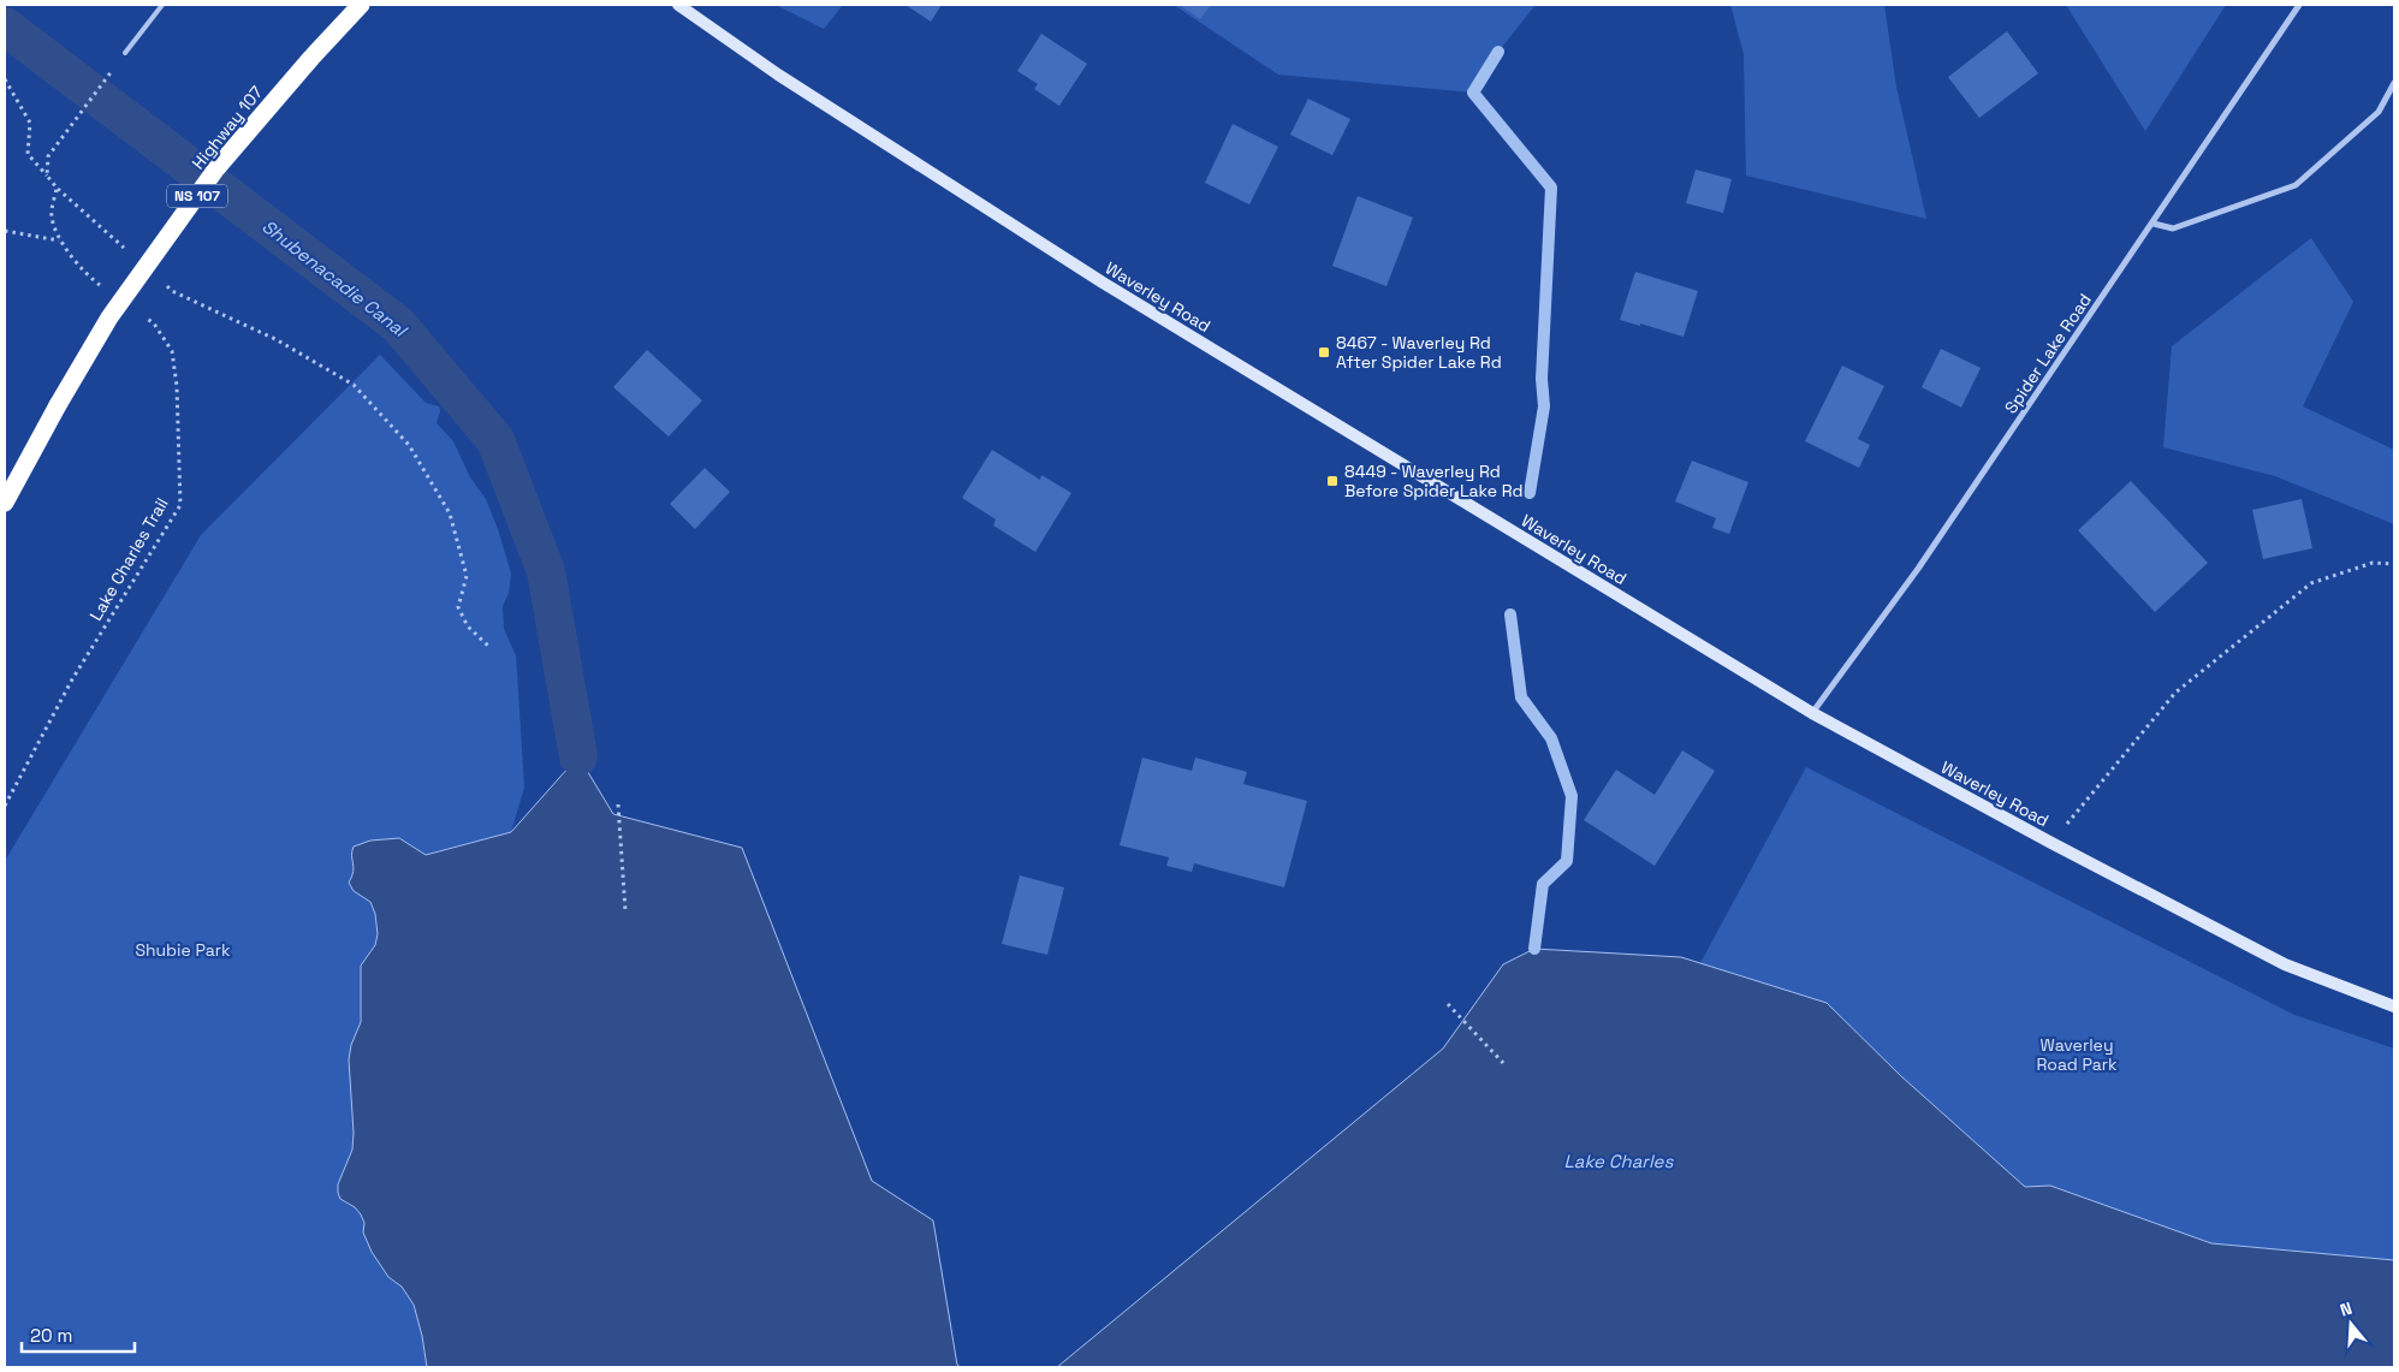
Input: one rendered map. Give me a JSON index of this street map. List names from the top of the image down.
{
  "streets": {
    "highway": ["Highway 107", "NS 107"],
    "main road": ["Waverley Road"],
    "street": ["Spider Lake Road"],
    "path": ["Lake Charles Trail"]
  },
  "crossings": [
    ["Waverley Road", "Spider Lake Road"]
  ],
  "water": ["Shubenacadie Canal", "Lake Charles"],
  "parks": ["Shubie Park", "Waverley Road Park"],
  "places": {
    "transit": ["8467 - Waverley Rd After Spider Lake Rd", "8449 - Waverley Rd Before Spider Lake Rd"]
  },
  "scale_bar": "20 m",
  "north": "top"
}
